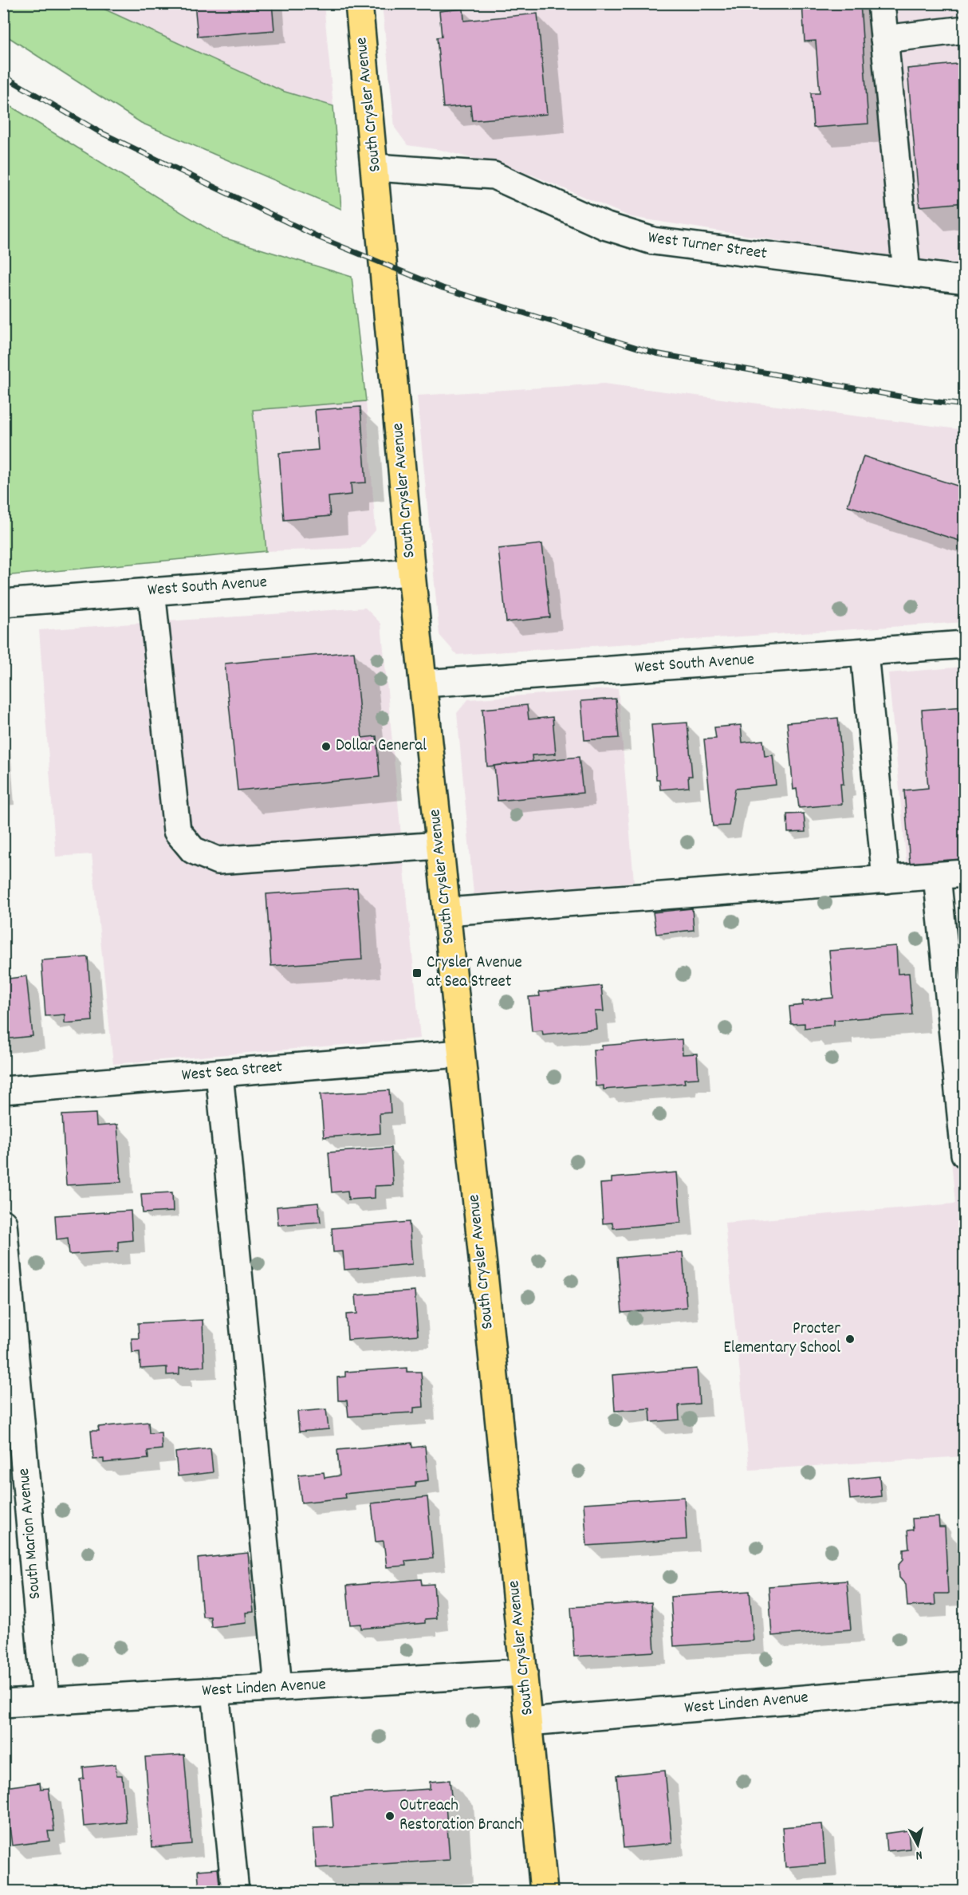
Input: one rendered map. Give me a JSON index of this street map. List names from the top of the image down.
{
  "streets": {
    "main road": ["South Crysler Avenue"],
    "street": [
      "West Turner Street",
      "West South Avenue",
      "West Sea Street",
      "South Marion Avenue",
      "West Linden Avenue"
    ]
  },
  "crossings": [
    ["South Crysler Avenue", "West Turner Street"],
    ["South Crysler Avenue", "West South Avenue"],
    ["South Crysler Avenue", "West Sea Street"],
    ["South Crysler Avenue", "West Linden Avenue"],
    ["South Marion Avenue", "West Linden Avenue"]
  ],
  "places": {
    "other": ["Dollar General", "Procter Elementary School", "Outreach Restoration Branch"],
    "transit": ["Crysler Avenue at Sea Street"]
  },
  "north": "bottom"
}
